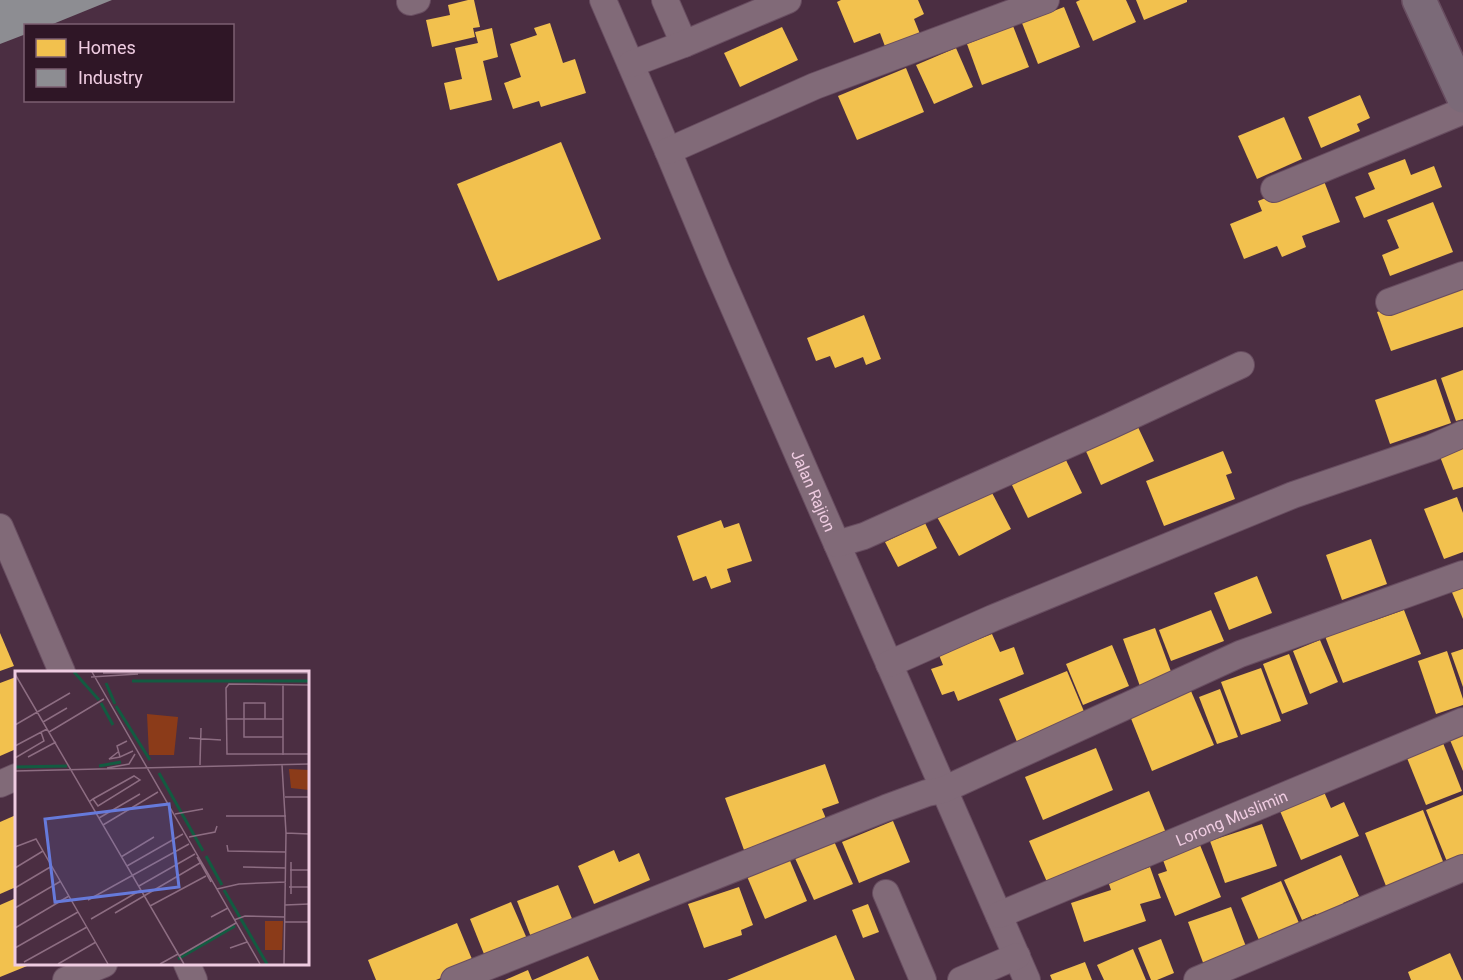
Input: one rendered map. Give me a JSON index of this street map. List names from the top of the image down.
{
  "streets": {
    "street": ["Jalan Rajion", "Lorong Muslimin"]
  },
  "crossings": [
    ["Jalan Rajion", "Lorong Muslimin"]
  ],
  "legend": ["Homes", "Industry"]
}
